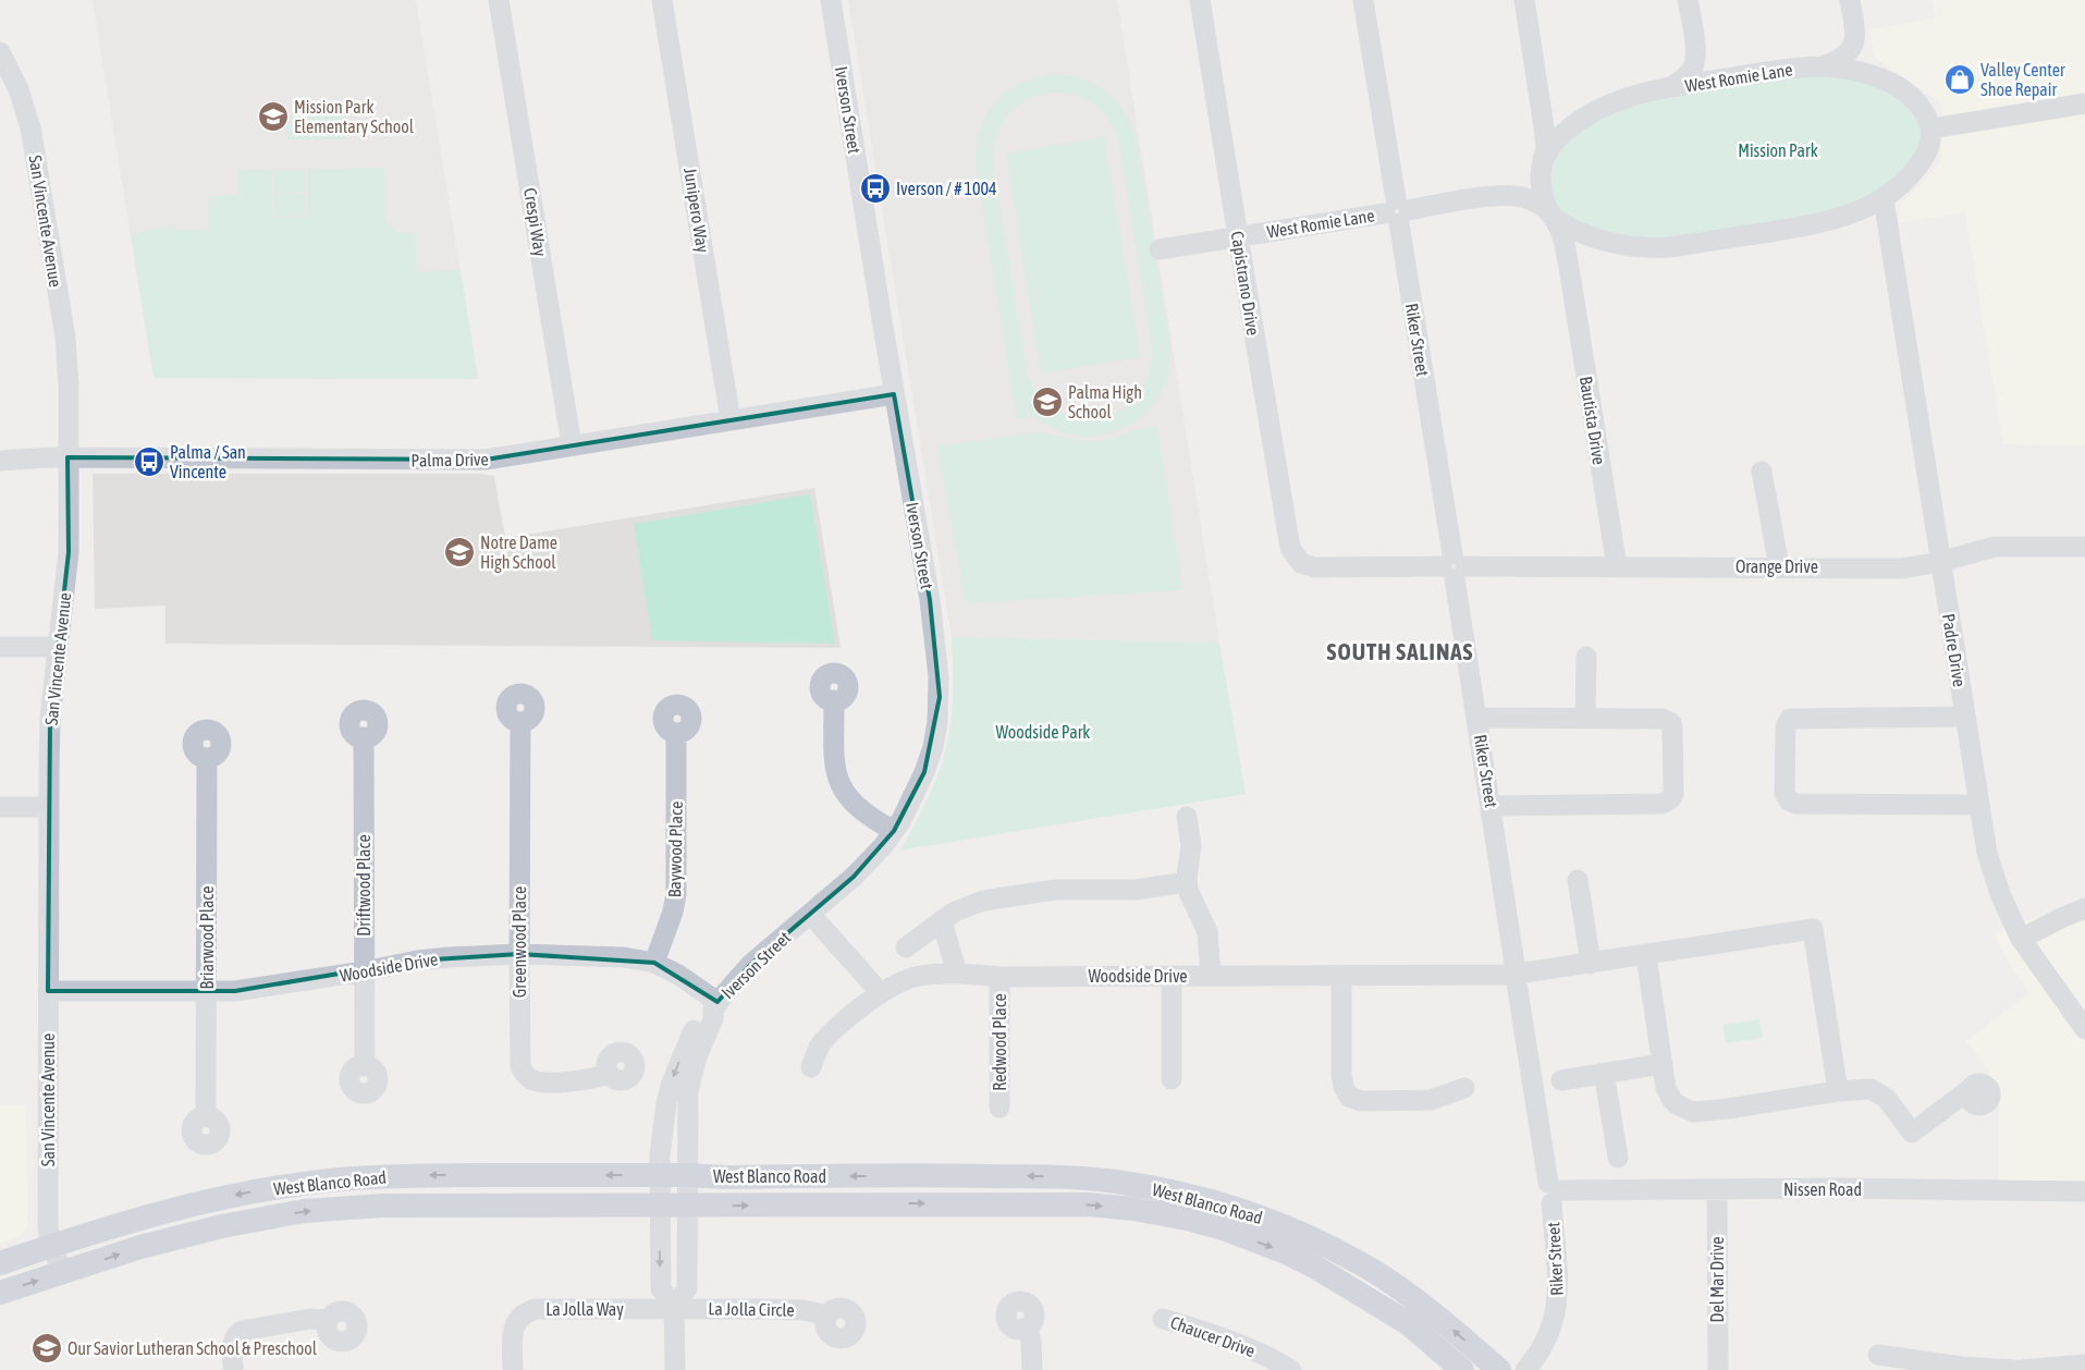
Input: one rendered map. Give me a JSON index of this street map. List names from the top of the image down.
{
  "streets": {
    "main road": ["West Blanco Road"],
    "street": [
      "West Romie Lane",
      "Iverson Street",
      "Junipero Way",
      "San Vincente Avenue",
      "Crespi Way",
      "Capistrano Drive",
      "Riker Street",
      "Bautista Drive",
      "Palma Drive",
      "Orange Drive",
      "Padre Drive",
      "Baywood Place",
      "Driftwood Place",
      "Briarwood Place",
      "Greenwood Place",
      "Woodside Drive",
      "Redwood Place",
      "Nissen Road",
      "Del Mar Drive",
      "La Jolla Way",
      "La Jolla Circle",
      "Chaucer Drive"
    ]
  },
  "crossings": [
    ["West Romie Lane", "Capistrano Drive"],
    ["West Romie Lane", "Riker Street"],
    ["West Romie Lane", "Bautista Drive"],
    ["West Romie Lane", "Padre Drive"],
    ["Iverson Street", "Palma Drive"],
    ["Iverson Street", "Woodside Drive"],
    ["Iverson Street", "West Blanco Road"],
    ["Iverson Street", "La Jolla Way"],
    ["Iverson Street", "La Jolla Circle"],
    ["Junipero Way", "Palma Drive"],
    ["San Vincente Avenue", "Palma Drive"],
    ["San Vincente Avenue", "Woodside Drive"],
    ["San Vincente Avenue", "West Blanco Road"],
    ["Crespi Way", "Palma Drive"],
    ["Capistrano Drive", "Orange Drive"],
    ["Riker Street", "Orange Drive"],
    ["Riker Street", "Woodside Drive"],
    ["Riker Street", "Nissen Road"],
    ["Bautista Drive", "Orange Drive"],
    ["Orange Drive", "Padre Drive"],
    ["Baywood Place", "Woodside Drive"],
    ["Driftwood Place", "Woodside Drive"],
    ["Briarwood Place", "Woodside Drive"],
    ["Greenwood Place", "Woodside Drive"],
    ["Woodside Drive", "Redwood Place"],
    ["Nissen Road", "Del Mar Drive"],
    ["La Jolla Way", "La Jolla Circle"]
  ],
  "districts": ["SOUTH SALINAS"],
  "parks": ["Mission Park", "Woodside Park"],
  "places": {
    "shop": ["Valley Center Shoe Repair"],
    "school or university": [
      "Mission Park Elementary School",
      "Palma High School",
      "Notre Dame High School",
      "Our Savior Lutheran School & Preschool"
    ],
    "bus stop": ["Iverson / # 1004", "Palma / San Vincente"]
  }
}
